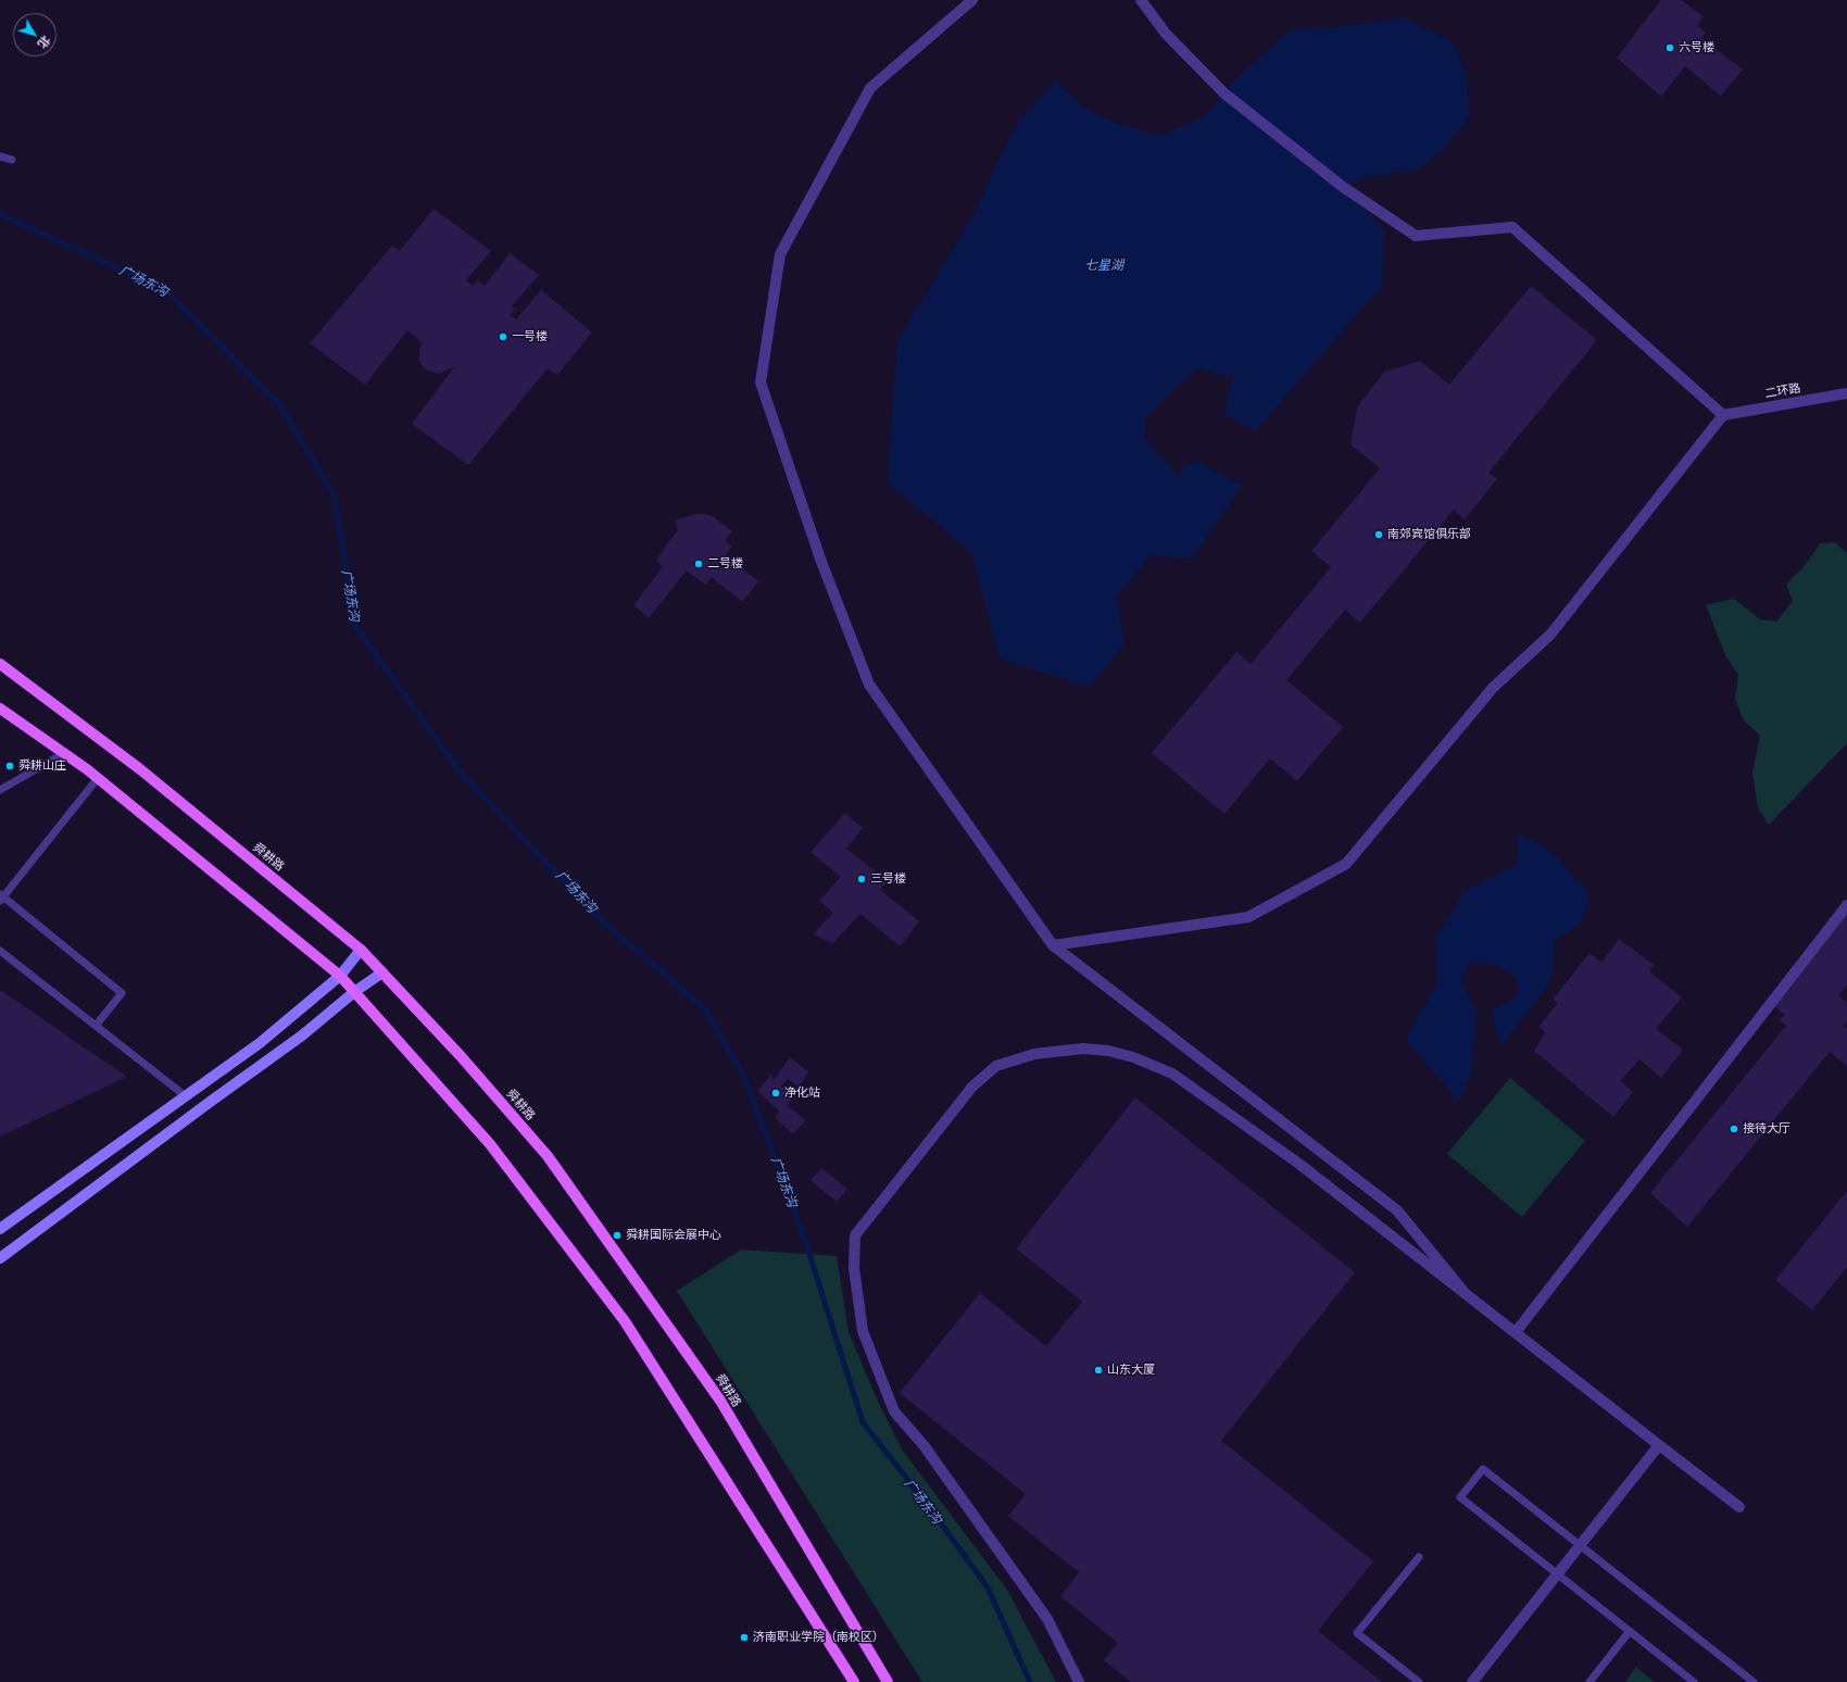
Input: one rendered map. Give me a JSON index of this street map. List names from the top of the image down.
{
  "streets": {
    "main road": ["舜耕路"],
    "street": ["二环路"]
  },
  "water": ["七星湖", "广场东沟"],
  "places": [
    "六号楼",
    "一号楼",
    "南郊宾馆俱乐部",
    "二号楼",
    "舜耕山庄",
    "三号楼",
    "净化站",
    "接待大厅",
    "舜耕国际会展中心",
    "山东大厦",
    "济南职业学院（南校区）"
  ],
  "north": "bottom right"
}
